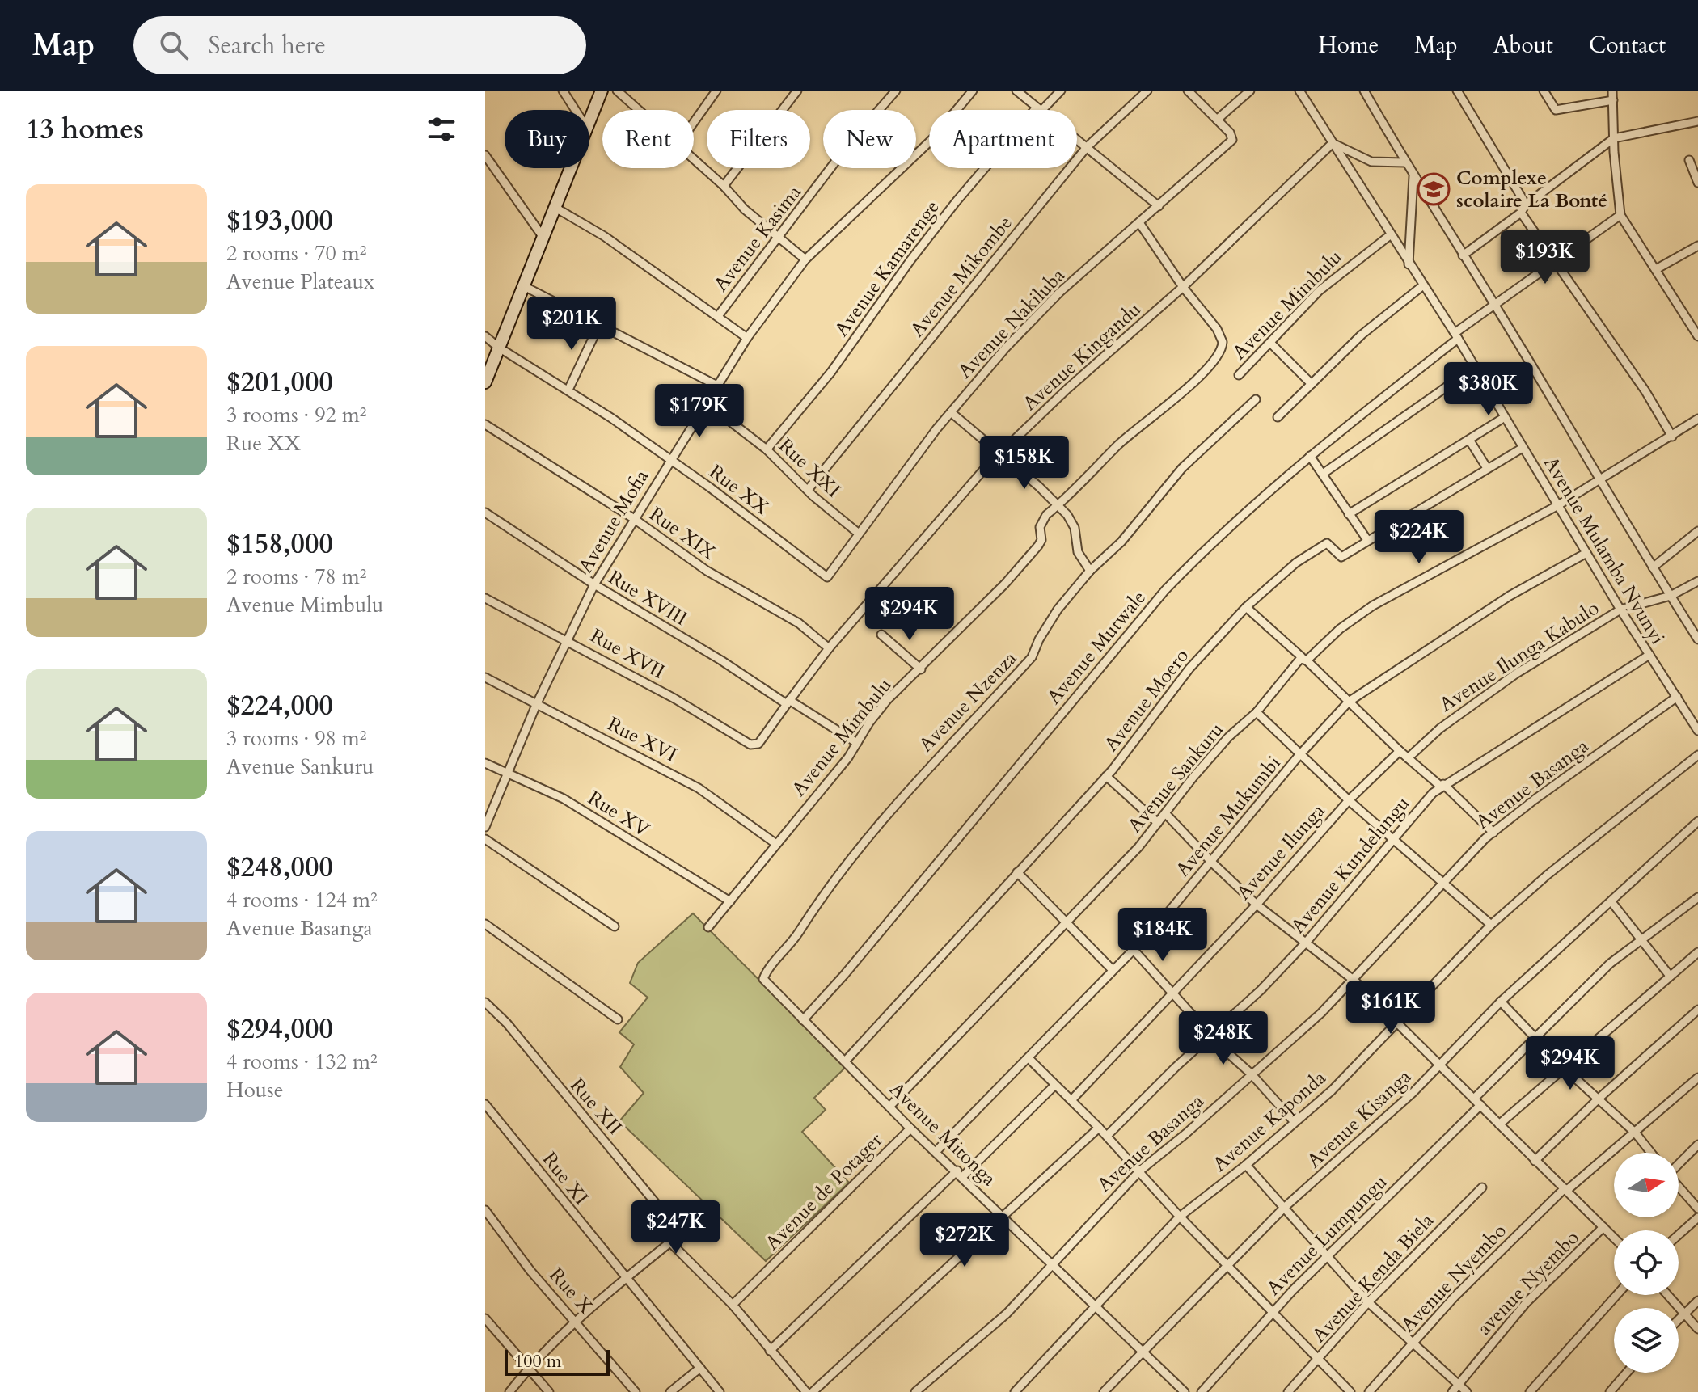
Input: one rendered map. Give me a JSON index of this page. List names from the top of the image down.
{
  "streets": {
    "street": [
      "Avenue Kasima",
      "Avenue Kamarenge",
      "Avenue Mikombe",
      "Avenue Mimbulu",
      "Avenue Nakiluba",
      "Avenue Kingandu",
      "Rue XXI",
      "Rue XX",
      "Avenue Mofia",
      "Rue XIX",
      "Avenue Mulamba Nyunyi",
      "Rue XVIII",
      "Avenue Mutwale",
      "Rue XVII",
      "Avenue Ilunga Kabulo",
      "Avenue Moero",
      "Avenue Nzenza",
      "Rue XVI",
      "Avenue Sankuru",
      "Avenue Basanga",
      "Rue XV",
      "Avenue Mukumbi",
      "Avenue Ilunga",
      "Avenue Kundelungu",
      "Rue XII",
      "Avenue Kisanga",
      "Avenue Kaponda",
      "Avenue Mitonga",
      "Rue XI",
      "Avenue de Potager",
      "Avenue Lumpungu",
      "Avenue Kenda Biela",
      "Avenue Nyembo",
      "avenue Nyembo",
      "Rue X"
    ]
  },
  "crossings": [
    ["Avenue Kamarenge", "Rue XXI"],
    ["Avenue Mikombe", "Rue XXI"],
    ["Avenue Mimbulu", "Avenue Nakiluba"],
    ["Avenue Mimbulu", "Avenue Kingandu"],
    ["Avenue Mimbulu", "Avenue Mulamba Nyunyi"],
    ["Avenue Mimbulu", "Rue XVI"],
    ["Avenue Mimbulu", "Rue XV"],
    ["Avenue Nakiluba", "Rue XXI"],
    ["Avenue Nakiluba", "Rue XX"],
    ["Avenue Kingandu", "Rue XIX"],
    ["Avenue Kingandu", "Avenue Mulamba Nyunyi"],
    ["Avenue Kingandu", "Rue XVIII"],
    ["Avenue Kingandu", "Rue XVII"],
    ["Rue XXI", "Avenue Mofia"],
    ["Rue XX", "Avenue Mofia"],
    ["Avenue Mofia", "Rue XIX"],
    ["Avenue Mofia", "Rue XVIII"],
    ["Avenue Mofia", "Rue XVII"],
    ["Avenue Mofia", "Rue XVI"],
    ["Avenue Mofia", "Rue XV"],
    ["Avenue Mulamba Nyunyi", "Avenue Mutwale"],
    ["Avenue Mulamba Nyunyi", "Avenue Ilunga Kabulo"],
    ["Avenue Mulamba Nyunyi", "Avenue Moero"],
    ["Avenue Mulamba Nyunyi", "Avenue Sankuru"],
    ["Avenue Mulamba Nyunyi", "Avenue Basanga"],
    ["Avenue Mulamba Nyunyi", "Avenue Mukumbi"],
    ["Avenue Mulamba Nyunyi", "Avenue Kundelungu"],
    ["Avenue Mutwale", "Avenue Mitonga"],
    ["Avenue Moero", "Avenue Mitonga"],
    ["Avenue Nzenza", "Avenue Mitonga"],
    ["Avenue Sankuru", "Avenue Mitonga"],
    ["Avenue Basanga", "Avenue Mitonga"],
    ["Avenue Mukumbi", "Avenue Mitonga"],
    ["Avenue Kisanga", "Avenue Mitonga"],
    ["Avenue Kaponda", "Avenue Mitonga"],
    ["Avenue Mitonga", "Avenue de Potager"]
  ],
  "places": {
    "school or university": ["Complexe scolaire La Bonté"]
  },
  "scale_bar": "100 m",
  "north": "right",
  "page": {
    "header": "Map",
    "search": "Search here",
    "nav": [
      "Home",
      "Map",
      "About",
      "Contact"
    ],
    "heading": "13 homes",
    "chip": [
      "Buy",
      "Rent",
      "Filters",
      "New",
      "Apartment"
    ],
    "list": [
      {
        "name": "$193,000",
        "note": "2 rooms · 70 m² · Avenue Plateaux"
      },
      {
        "name": "$201,000",
        "note": "3 rooms · 92 m² · Rue XX"
      },
      {
        "name": "$158,000",
        "note": "2 rooms · 78 m² · Avenue Mimbulu"
      },
      {
        "name": "$224,000",
        "note": "3 rooms · 98 m² · Avenue Sankuru"
      },
      {
        "name": "$248,000",
        "note": "4 rooms · 124 m² · Avenue Basanga"
      },
      {
        "name": "$294,000",
        "note": "4 rooms · 132 m² · House"
      }
    ],
    "price": [
      "$193K",
      "$201K",
      "$380K",
      "$179K",
      "$158K",
      "$224K",
      "$294K",
      "$184K",
      "$161K",
      "$248K",
      "$294K",
      "$247K",
      "$272K"
    ],
    "scale": "100 m"
  }
}
